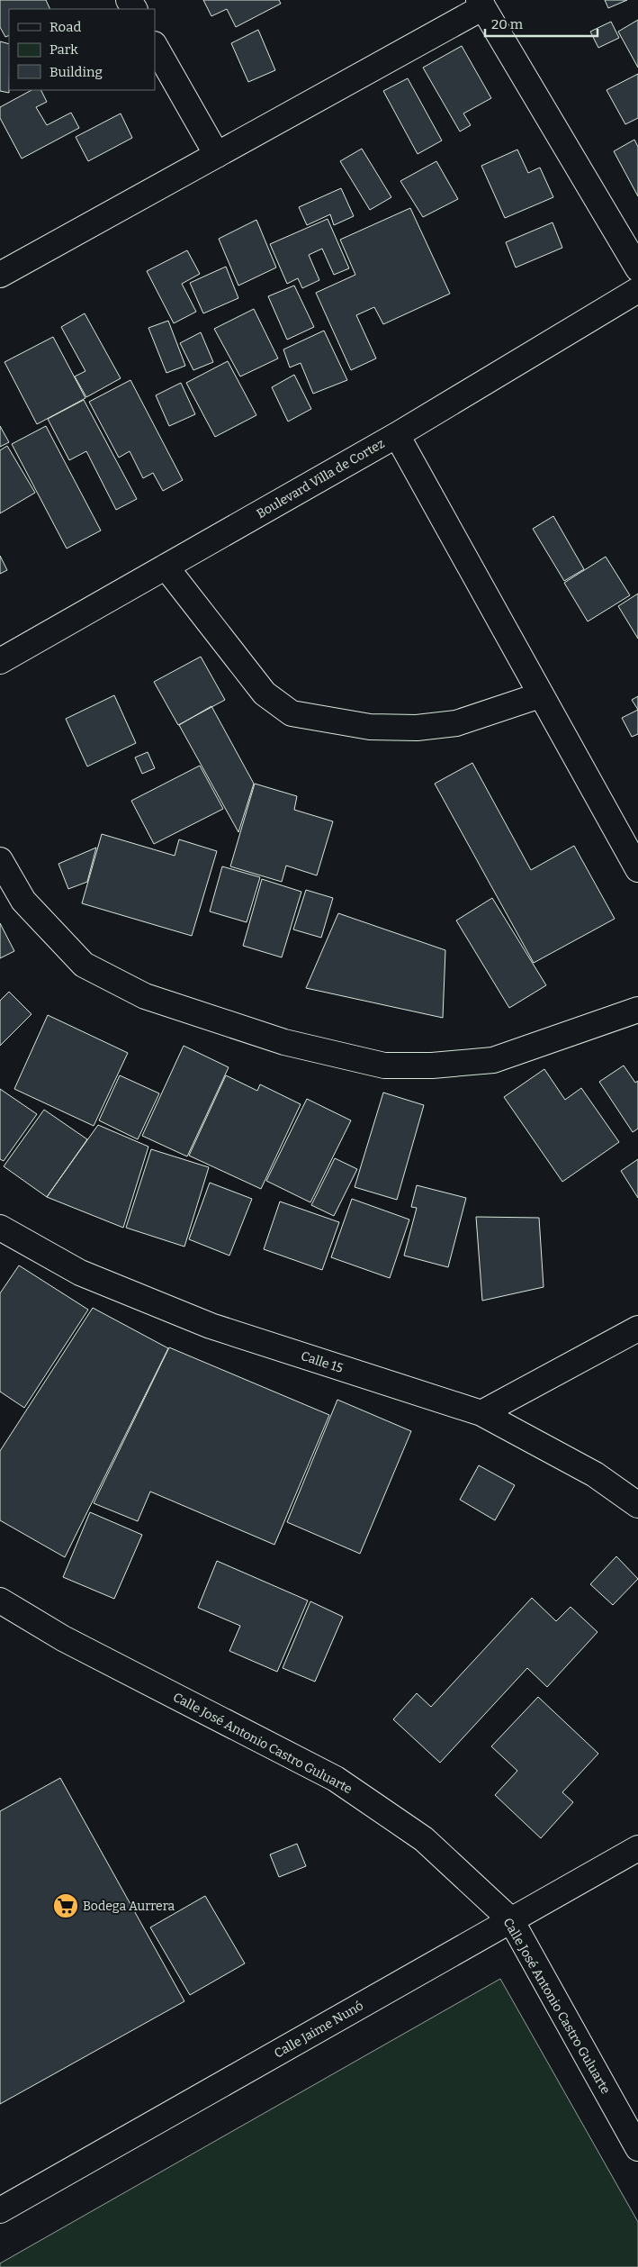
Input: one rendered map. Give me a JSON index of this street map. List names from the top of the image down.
{
  "streets": {
    "street": [
      "Boulevard Villa de Cortez",
      "Calle 15",
      "Calle José Antonio Castro Guluarte",
      "Calle Jaime Nunó"
    ]
  },
  "crossings": [
    ["Calle José Antonio Castro Guluarte", "Calle Jaime Nunó"]
  ],
  "places": {
    "supermarket": ["Bodega Aurrera"]
  },
  "legend": ["Road", "Park", "Building"],
  "scale_bar": "20 m"
}
